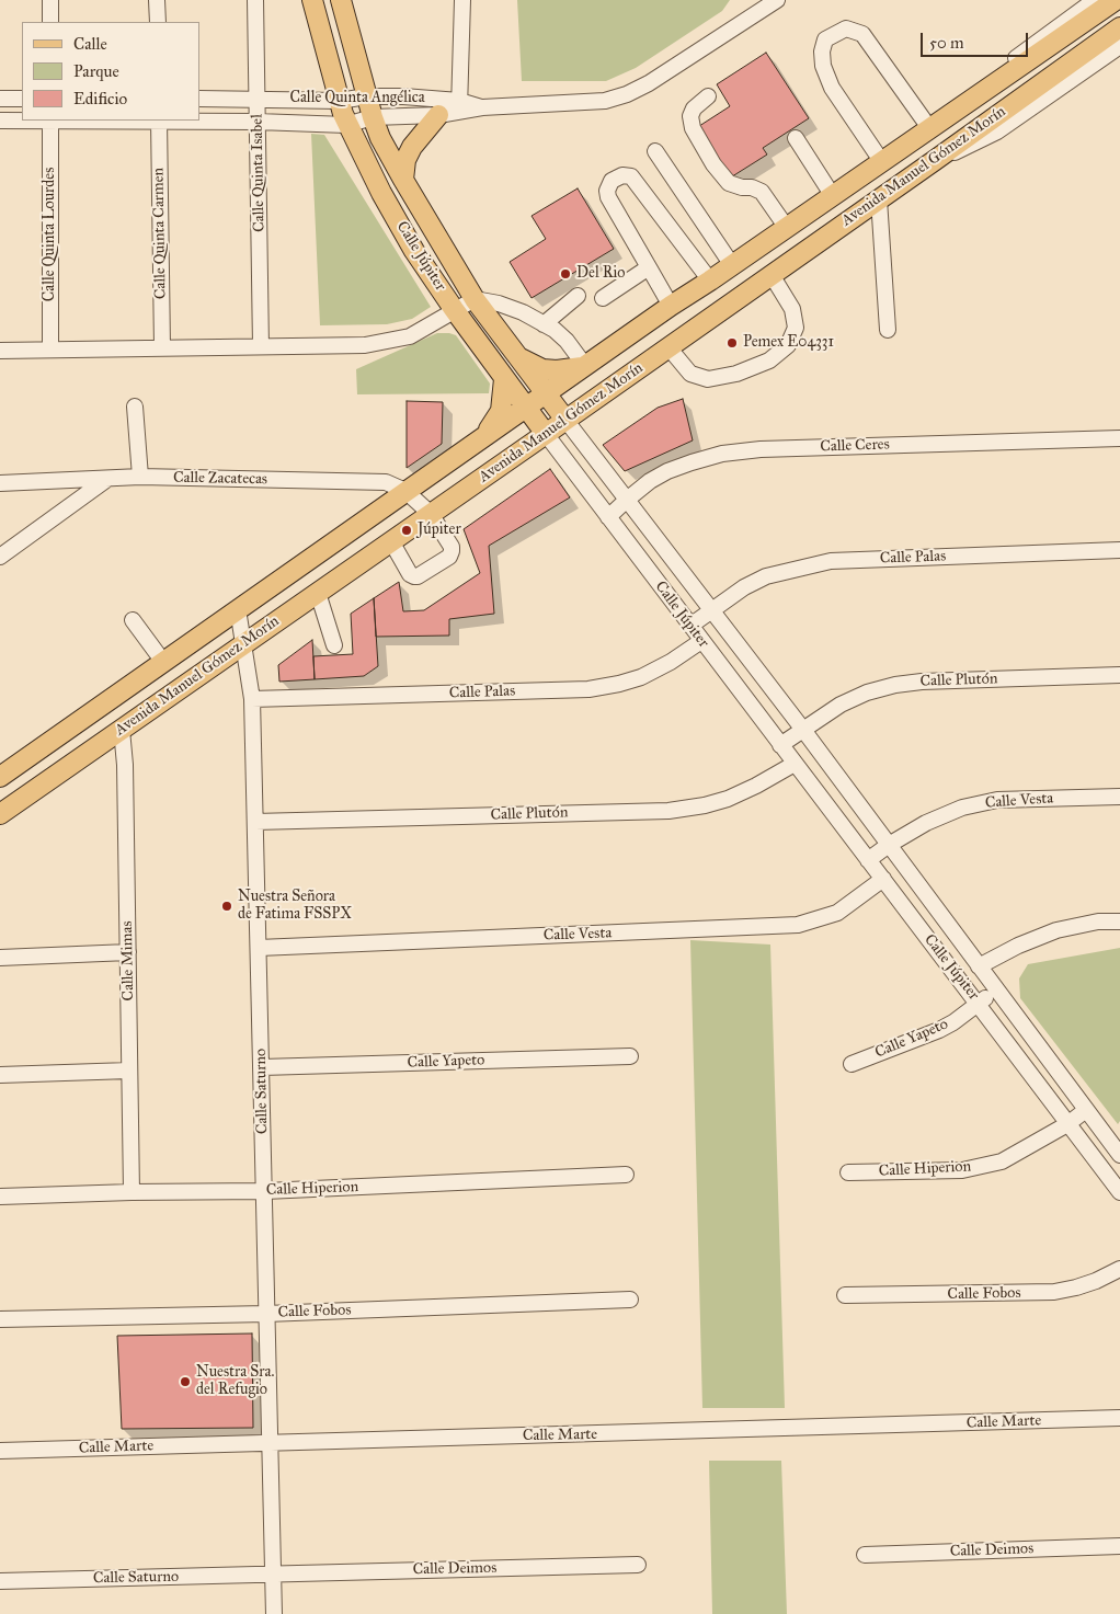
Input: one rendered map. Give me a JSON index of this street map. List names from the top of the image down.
{
  "streets": {
    "main road": ["Avenida Manuel Gómez Morín", "Calle Júpiter"],
    "street": [
      "Calle Quinta Angélica",
      "Calle Quinta Isabel",
      "Calle Quinta Carmen",
      "Calle Quinta Lourdes",
      "Calle Ceres",
      "Calle Zacatecas",
      "Calle Palas",
      "Calle Plutón",
      "Calle Vesta",
      "Calle Mimas",
      "Calle Yapeto",
      "Calle Saturno",
      "Calle Hiperion",
      "Calle Fobos",
      "Calle Marte",
      "Calle Deimos"
    ]
  },
  "crossings": [
    ["Calle Quinta Angélica", "Calle Quinta Isabel"],
    ["Calle Quinta Angélica", "Calle Júpiter"],
    ["Avenida Manuel Gómez Morín", "Calle Júpiter"],
    ["Avenida Manuel Gómez Morín", "Calle Zacatecas"],
    ["Avenida Manuel Gómez Morín", "Calle Mimas"],
    ["Avenida Manuel Gómez Morín", "Calle Saturno"],
    ["Calle Júpiter", "Calle Ceres"],
    ["Calle Júpiter", "Calle Palas"],
    ["Calle Júpiter", "Calle Plutón"],
    ["Calle Júpiter", "Calle Vesta"],
    ["Calle Júpiter", "Calle Yapeto"],
    ["Calle Júpiter", "Calle Hiperion"],
    ["Calle Palas", "Calle Saturno"],
    ["Calle Plutón", "Calle Saturno"],
    ["Calle Vesta", "Calle Saturno"],
    ["Calle Mimas", "Calle Hiperion"],
    ["Calle Yapeto", "Calle Saturno"],
    ["Calle Saturno", "Calle Hiperion"],
    ["Calle Saturno", "Calle Fobos"],
    ["Calle Saturno", "Calle Marte"],
    ["Calle Saturno", "Calle Deimos"]
  ],
  "places": [
    "Del Rio",
    "Pemex E04331",
    "Júpiter",
    "Nuestra Señora de Fatima FSSPX",
    "Nuestra Sra. del Refugio"
  ],
  "legend": ["Calle", "Parque", "Edificio"],
  "scale_bar": "50 m"
}
